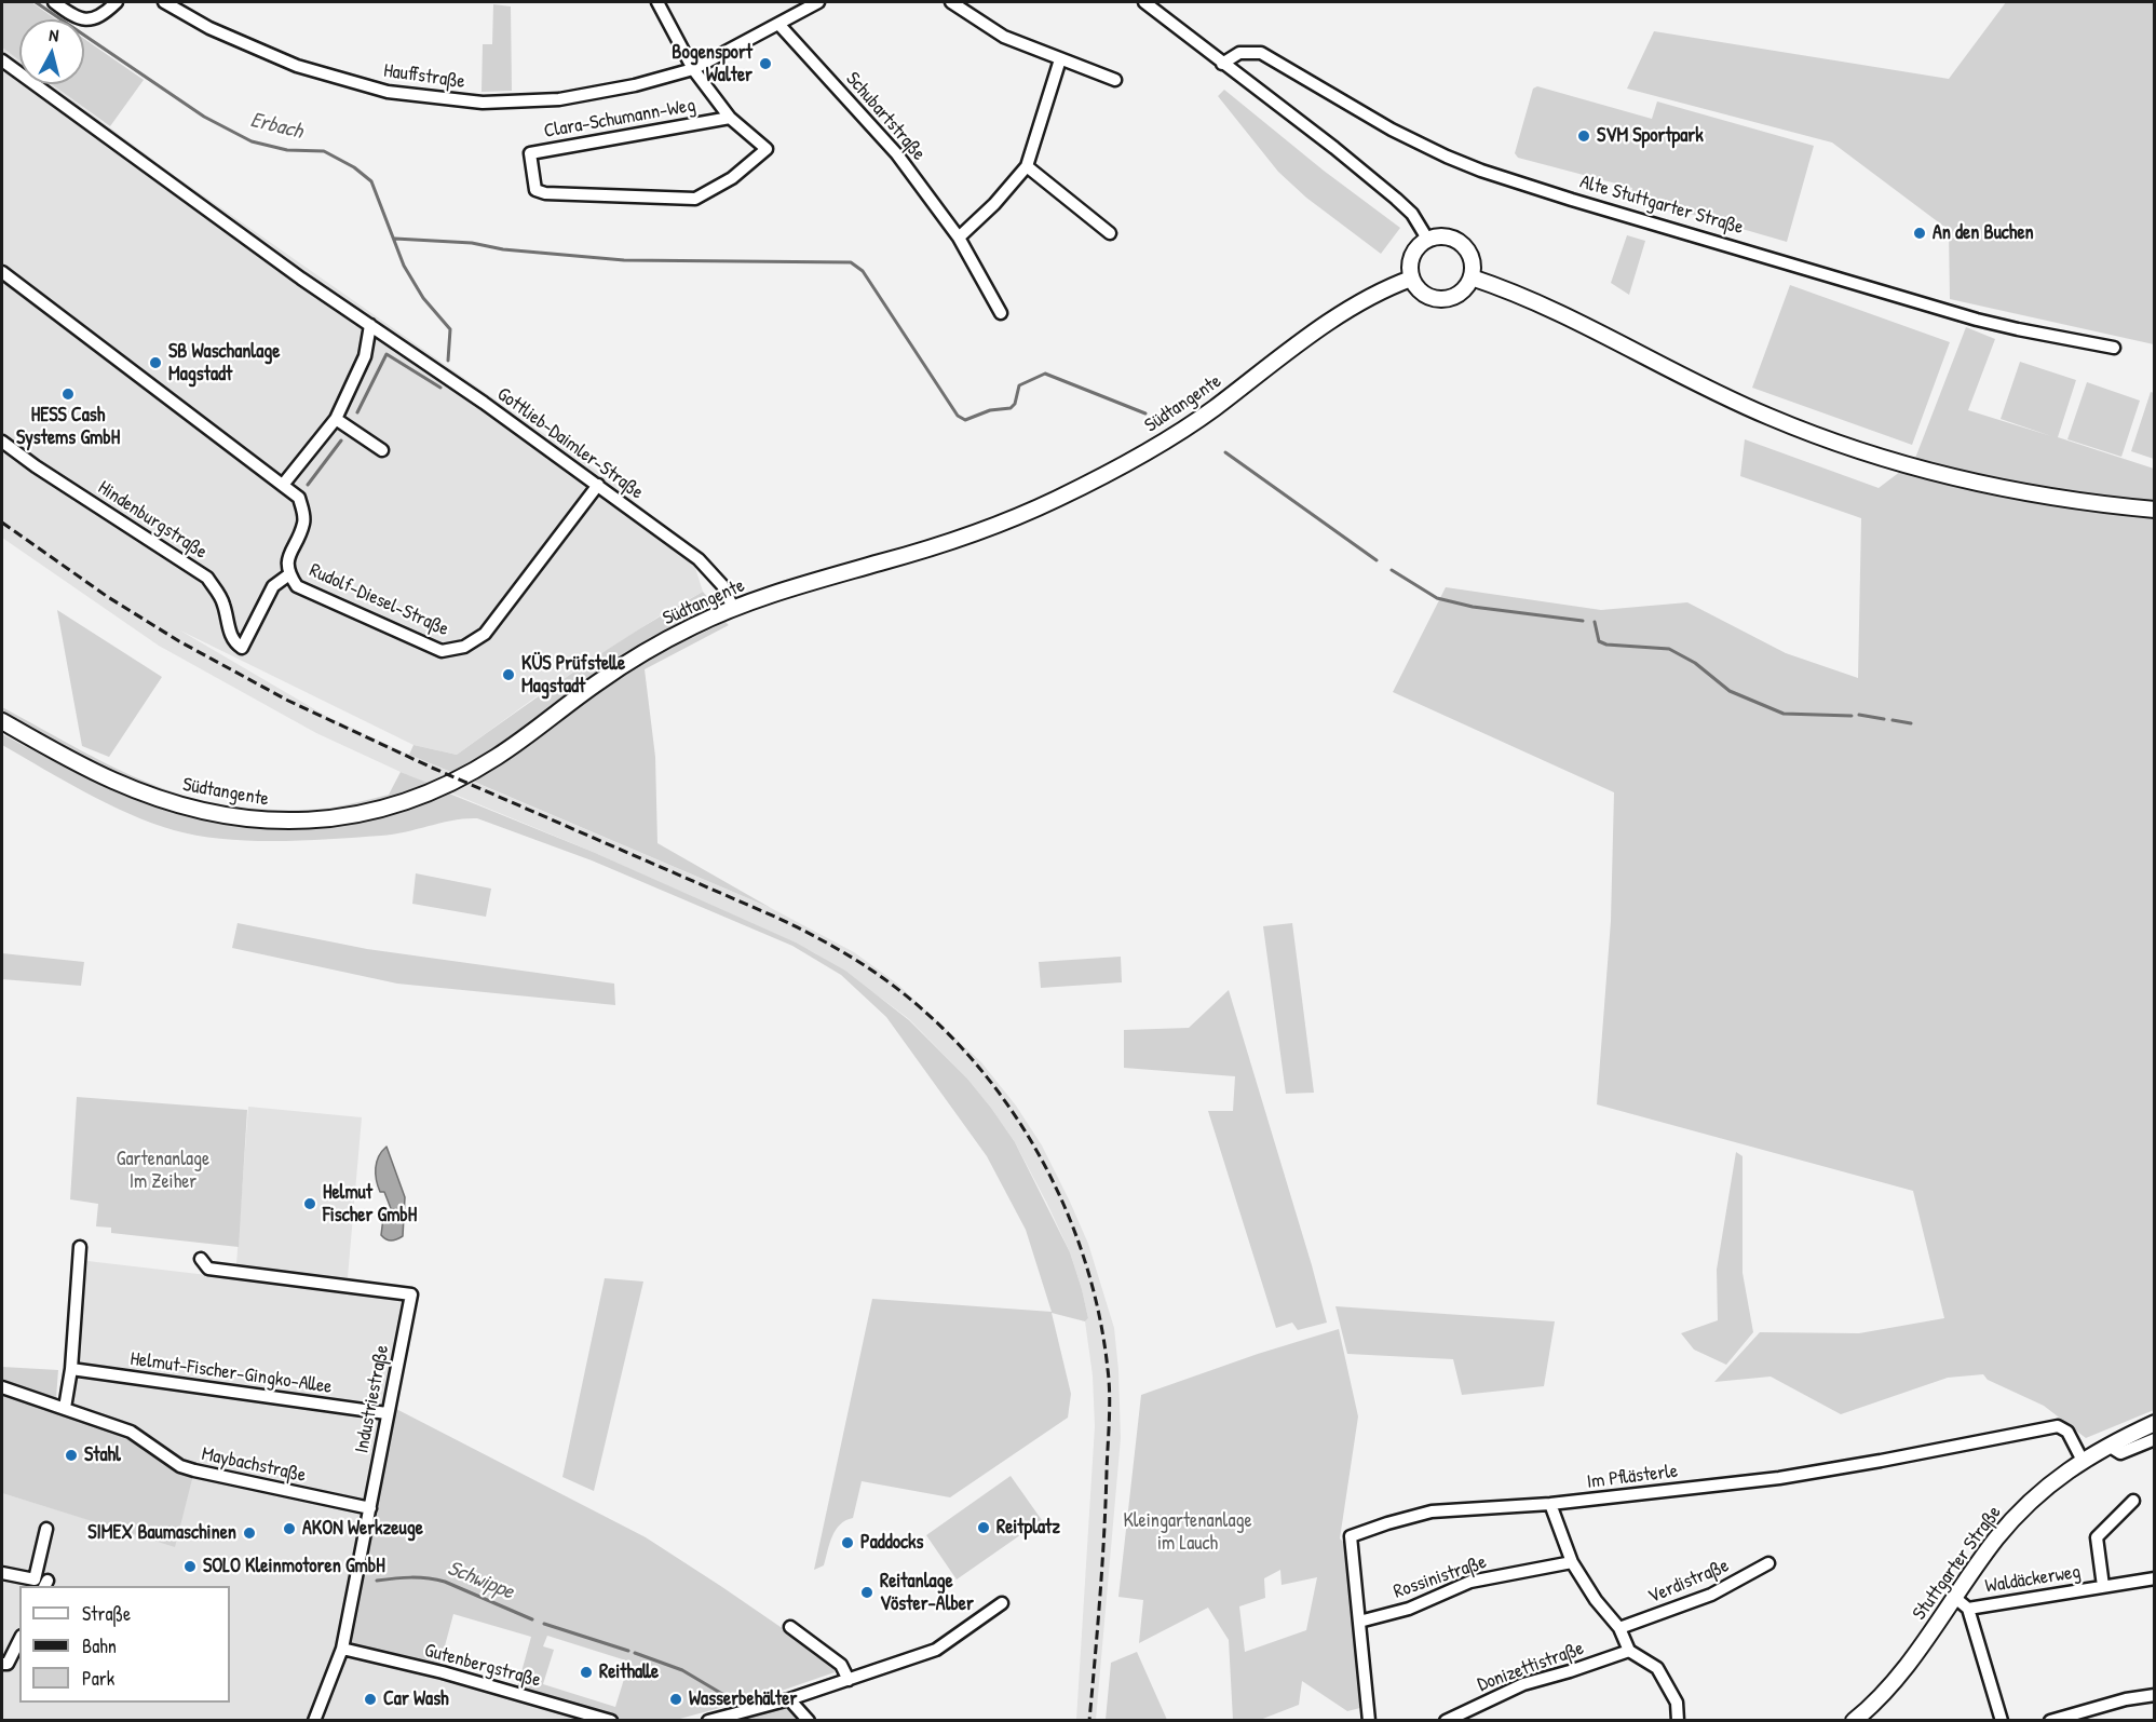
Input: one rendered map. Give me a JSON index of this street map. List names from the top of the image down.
{
  "streets": {
    "main road": ["Südtangente", "Stuttgarter Straße"],
    "street": [
      "Hauffstraße",
      "Schubartstraße",
      "Clara-Schumann-Weg",
      "Alte Stuttgarter Straße",
      "Gottlieb-Daimler-Straße",
      "Hindenburgstraße",
      "Rudolf-Diesel-Straße",
      "Helmut-Fischer-Gingko-Allee",
      "Industriestraße",
      "Maybachstraße",
      "Im Pflästerle",
      "Rossinistraße",
      "Waldäckerweg",
      "Verdistraße",
      "Gutenbergstraße",
      "Donizettistraße"
    ]
  },
  "crossings": [
    ["Hauffstraße", "Schubartstraße"],
    ["Südtangente", "Gottlieb-Daimler-Straße"],
    ["Gottlieb-Daimler-Straße", "Rudolf-Diesel-Straße"],
    ["Hindenburgstraße", "Rudolf-Diesel-Straße"],
    ["Helmut-Fischer-Gingko-Allee", "Industriestraße"],
    ["Industriestraße", "Maybachstraße"],
    ["Industriestraße", "Gutenbergstraße"],
    ["Im Pflästerle", "Stuttgarter Straße"],
    ["Im Pflästerle", "Rossinistraße"]
  ],
  "water": ["Erbach", "Schwippe"],
  "parks": ["Gartenanlage Im Zeiher", "Kleingartenanlage im Lauch"],
  "places": [
    "Bogensport Walter",
    "SVM Sportpark",
    "An den Buchen",
    "SB Waschanlage Magstadt",
    "HESS Cash Systems GmbH",
    "KÜS Prüfstelle Magstadt",
    "Helmut Fischer GmbH",
    "Stahl",
    "Reitplatz",
    "AKON Werkzeuge",
    "SIMEX Baumaschinen",
    "Paddocks",
    "SOLO Kleinmotoren GmbH",
    "Reitanlage Vöster-Alber",
    "Reithalle",
    "Car Wash",
    "Wasserbehälter"
  ],
  "legend": ["Straße", "Bahn", "Park"],
  "north": "top"
}
